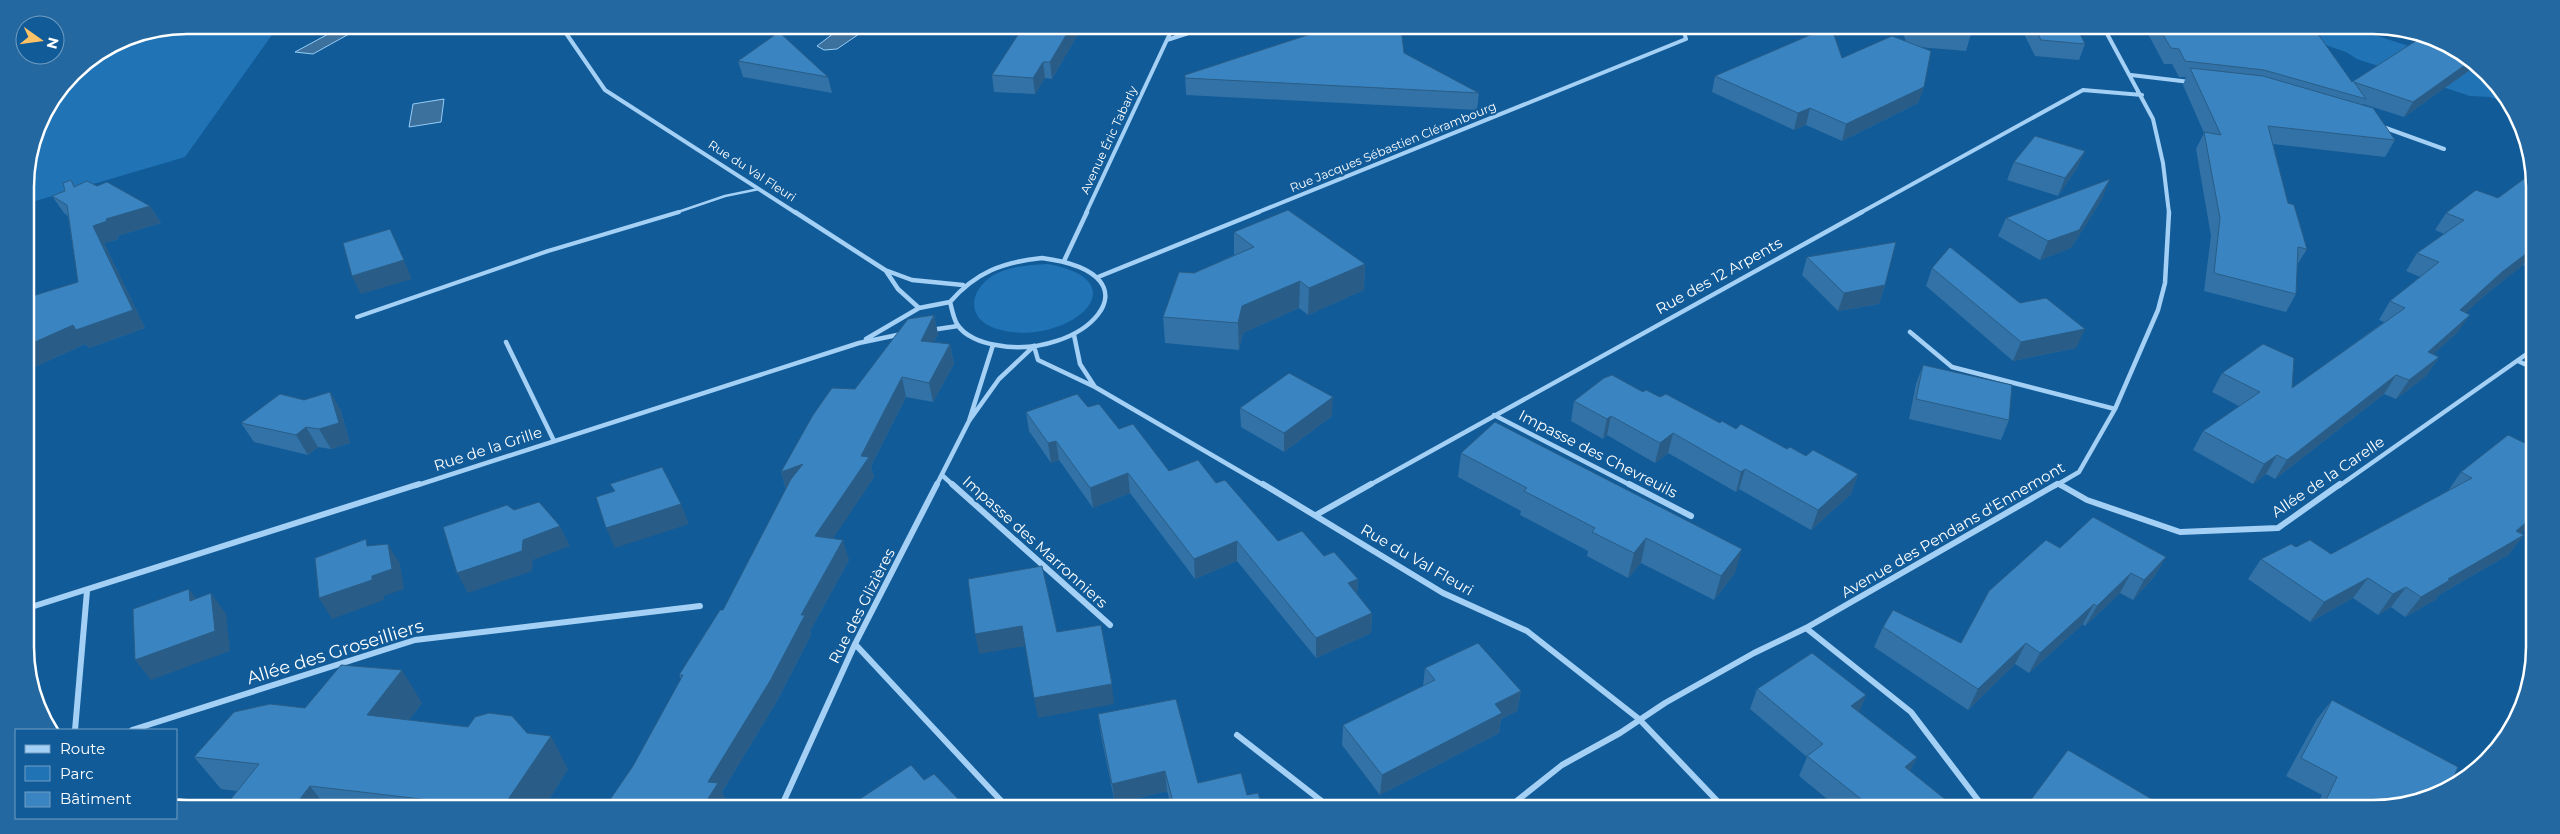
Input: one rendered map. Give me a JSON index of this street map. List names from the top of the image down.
{
  "streets": {
    "street": [
      "Avenue Éric Tabarly",
      "Rue Jacques Sébastien Clérambourg",
      "Rue du Val Fleuri",
      "Rue des 12 Arpents",
      "Rue de la Grille",
      "Impasse des Chevreuils",
      "Allée de la Carelle",
      "Avenue des Pendans d'Ennemont",
      "Impasse des Marronniers",
      "Rue des Glizières",
      "Allée des Groseilliers"
    ]
  },
  "crossings": [
    ["Avenue Éric Tabarly", "Rue Jacques Sébastien Clérambourg"],
    ["Avenue Éric Tabarly", "Rue du Val Fleuri"],
    ["Avenue Éric Tabarly", "Rue des Glizières"],
    ["Rue Jacques Sébastien Clérambourg", "Rue du Val Fleuri"],
    ["Rue Jacques Sébastien Clérambourg", "Rue des Glizières"],
    ["Rue du Val Fleuri", "Rue des 12 Arpents"],
    ["Rue du Val Fleuri", "Avenue des Pendans d'Ennemont"],
    ["Rue du Val Fleuri", "Rue des Glizières"],
    ["Rue des 12 Arpents", "Impasse des Chevreuils"],
    ["Rue des 12 Arpents", "Avenue des Pendans d'Ennemont"],
    ["Allée de la Carelle", "Avenue des Pendans d'Ennemont"],
    ["Impasse des Marronniers", "Rue des Glizières"]
  ],
  "legend": ["Route", "Parc", "Bâtiment"],
  "north": "right"
}
